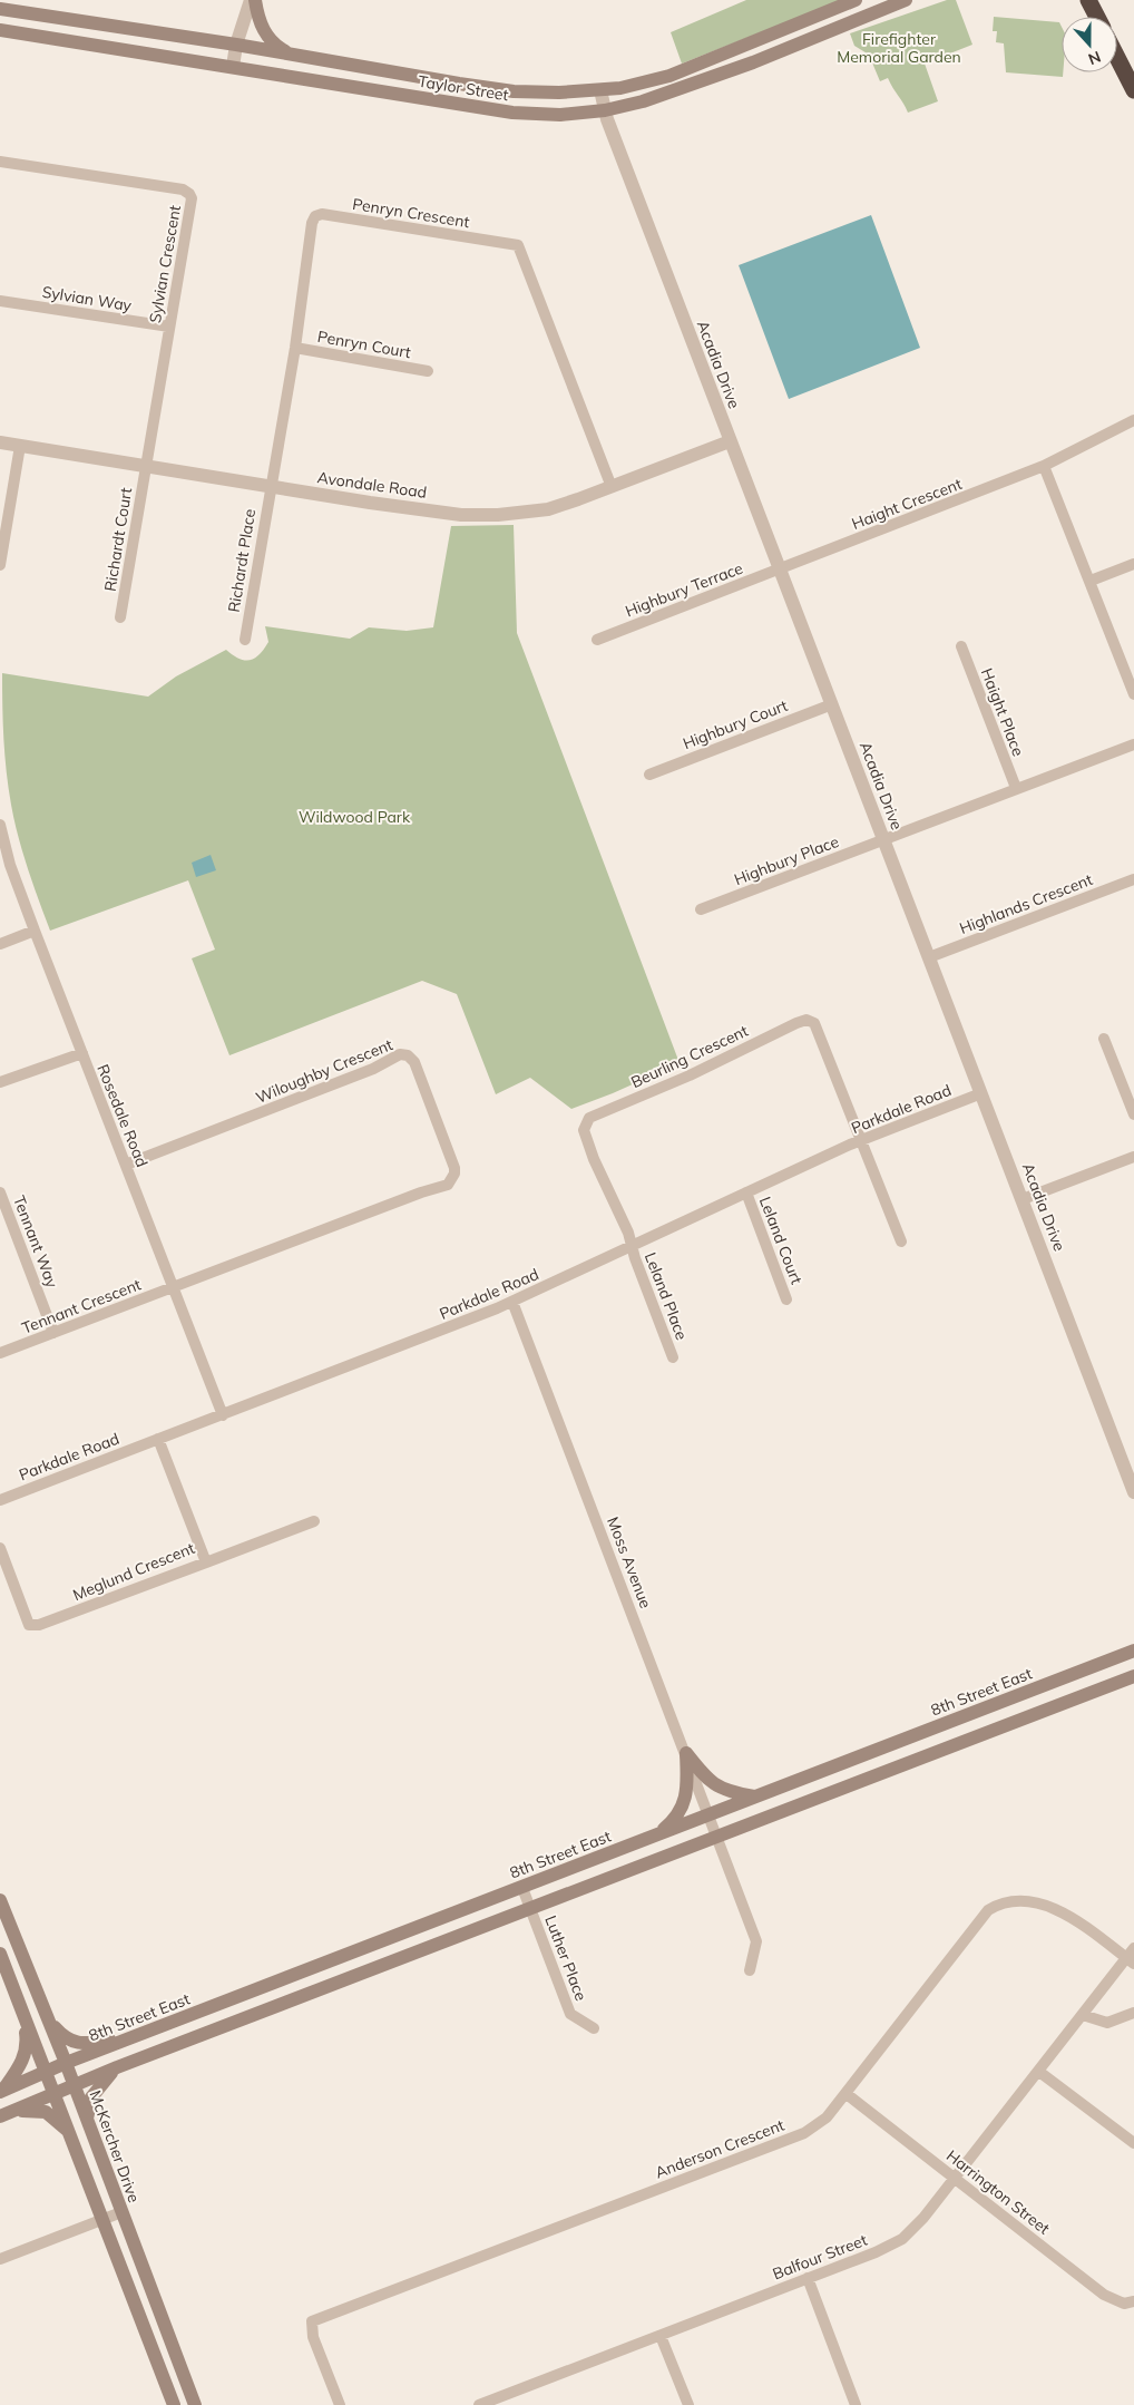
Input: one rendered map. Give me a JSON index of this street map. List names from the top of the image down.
{
  "streets": {
    "main road": ["Taylor Street", "8th Street East", "McKercher Drive"],
    "street": [
      "Penryn Crescent",
      "Sylvian Crescent",
      "Sylvian Way",
      "Penryn Court",
      "Acadia Drive",
      "Avondale Road",
      "Haight Crescent",
      "Richardt Court",
      "Richardt Place",
      "Highbury Terrace",
      "Haight Place",
      "Highbury Court",
      "Highbury Place",
      "Highlands Crescent",
      "Beurling Crescent",
      "Wiloughby Crescent",
      "Parkdale Road",
      "Rosedale Road",
      "Leland Court",
      "Tennant Way",
      "Leland Place",
      "Tennant Crescent",
      "Moss Avenue",
      "Meglund Crescent",
      "Luther Place",
      "Anderson Crescent",
      "Harrington Street",
      "Balfour Street"
    ]
  },
  "crossings": [
    ["Taylor Street", "Acadia Drive"],
    ["Penryn Crescent", "Penryn Court"],
    ["Penryn Crescent", "Avondale Road"],
    ["Penryn Crescent", "Richardt Place"],
    ["Sylvian Crescent", "Sylvian Way"],
    ["Sylvian Crescent", "Avondale Road"],
    ["Sylvian Crescent", "Richardt Court"],
    ["Acadia Drive", "Avondale Road"],
    ["Acadia Drive", "Haight Crescent"],
    ["Acadia Drive", "Highbury Terrace"],
    ["Acadia Drive", "Highbury Court"],
    ["Acadia Drive", "Highbury Place"],
    ["Acadia Drive", "Highlands Crescent"],
    ["Acadia Drive", "Parkdale Road"],
    ["Avondale Road", "Richardt Court"],
    ["Avondale Road", "Richardt Place"],
    ["Haight Crescent", "Highbury Terrace"],
    ["Beurling Crescent", "Parkdale Road"],
    ["Beurling Crescent", "Leland Place"],
    ["Wiloughby Crescent", "Rosedale Road"],
    ["Wiloughby Crescent", "Tennant Crescent"],
    ["Parkdale Road", "Rosedale Road"],
    ["Parkdale Road", "Leland Court"],
    ["Parkdale Road", "Leland Place"],
    ["Parkdale Road", "Moss Avenue"],
    ["Parkdale Road", "Meglund Crescent"],
    ["Rosedale Road", "Tennant Crescent"],
    ["Tennant Way", "Tennant Crescent"],
    ["Moss Avenue", "8th Street East"],
    ["8th Street East", "Luther Place"],
    ["8th Street East", "McKercher Drive"],
    ["Anderson Crescent", "Harrington Street"],
    ["Anderson Crescent", "Balfour Street"],
    ["Harrington Street", "Balfour Street"]
  ],
  "parks": ["Firefighter Memorial Garden", "Wildwood Park"],
  "north": "bottom"
}
